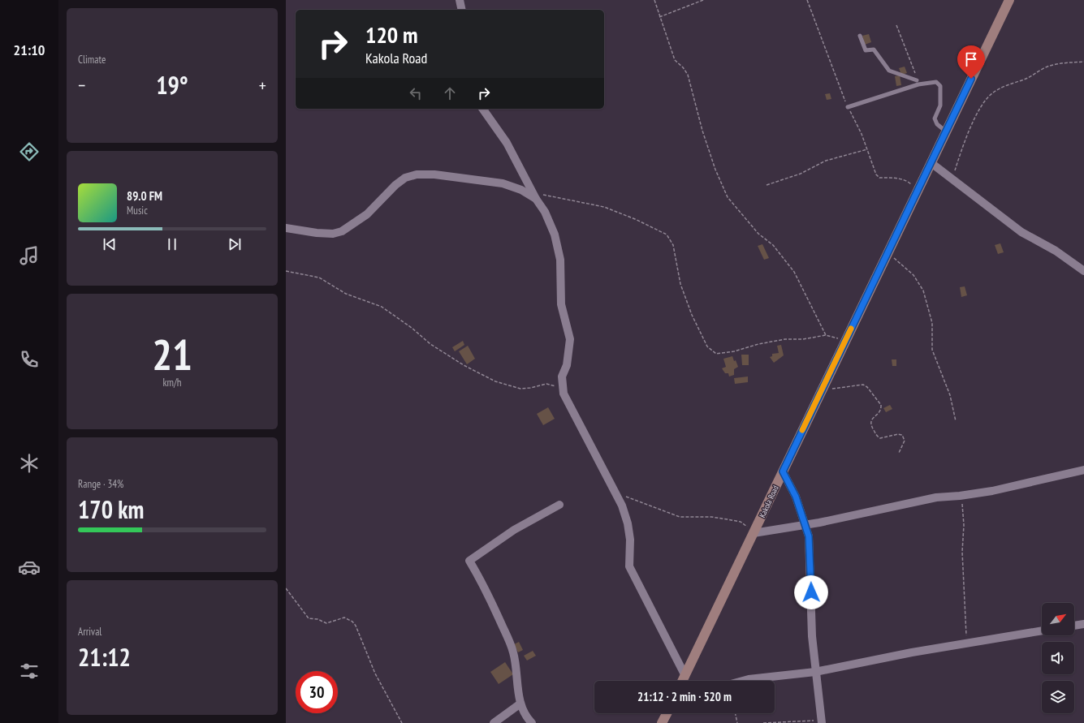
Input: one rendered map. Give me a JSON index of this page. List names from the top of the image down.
{
  "streets": {
    "main road": ["Kakola Road"]
  },
  "north": "top right",
  "page": {
    "tabs": "21:10",
    "tile": [
      "Climate",
      ["21", "km/h"],
      ["Range · 34%", "170 km"],
      ["Arrival", "21:12"]
    ],
    "turn": ["120 m", "Kakola Road"],
    "heat": ["−", "19°", "+"],
    "song": ["89.0 FM", "Music"],
    "limit": "30",
    "trip": "21:12 · 2 min · 520 m"
  }
}
